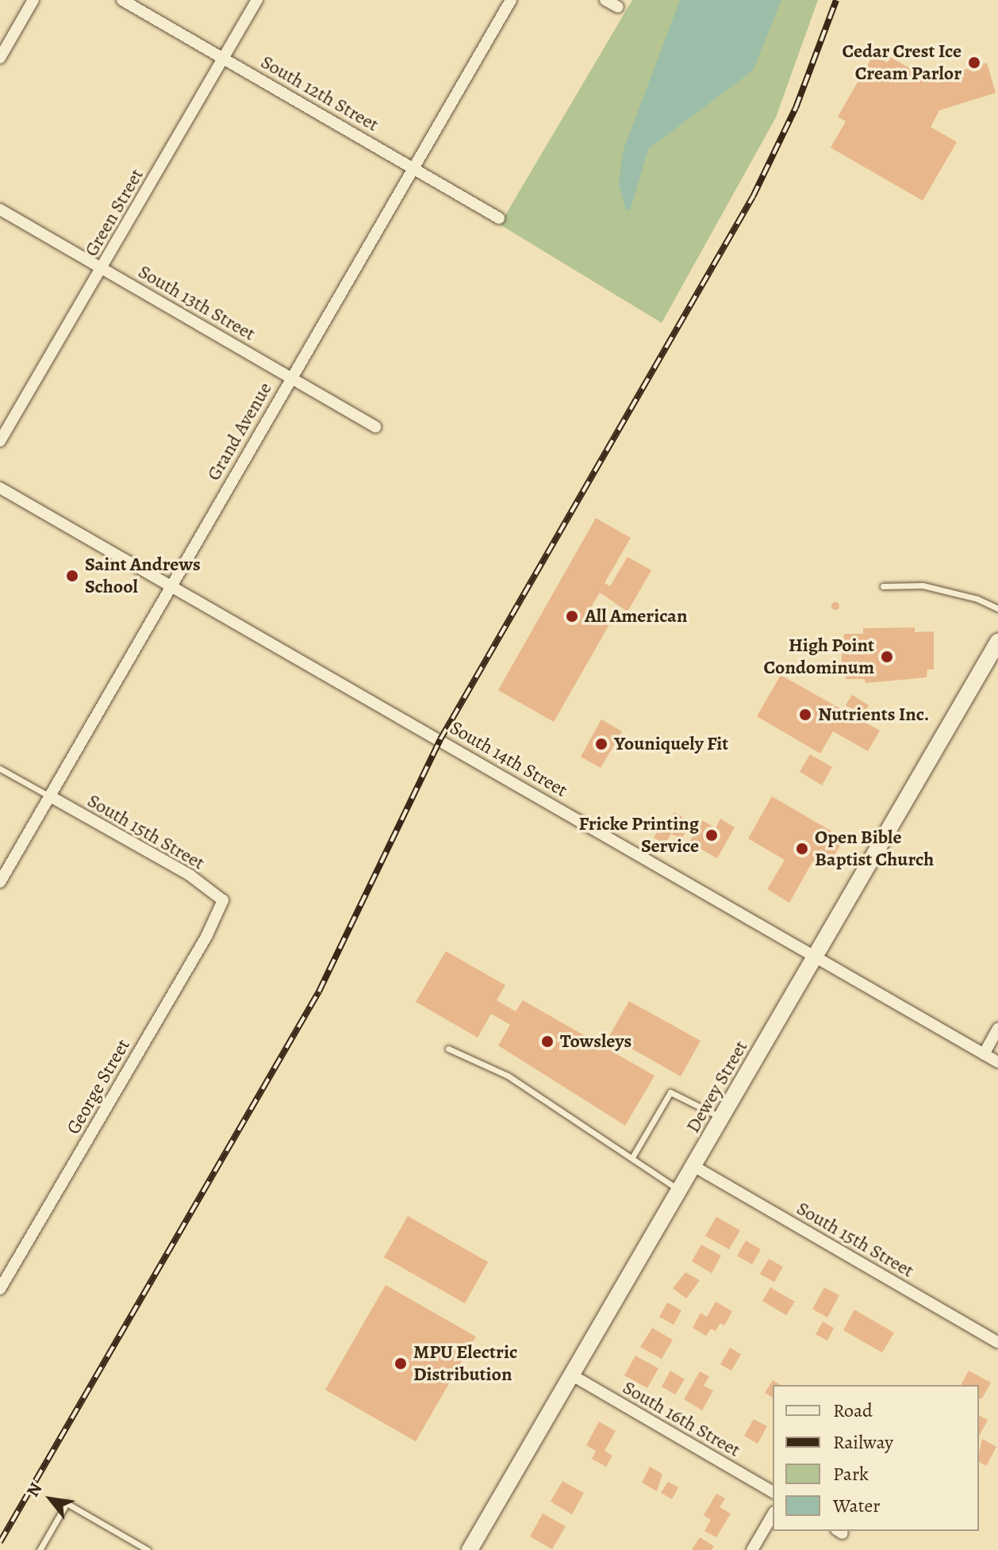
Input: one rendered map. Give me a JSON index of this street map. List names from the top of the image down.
{
  "streets": {
    "street": [
      "South 12th Street",
      "Green Street",
      "South 13th Street",
      "Grand Avenue",
      "South 14th Street",
      "South 15th Street",
      "George Street",
      "Dewey Street",
      "South 16th Street"
    ]
  },
  "crossings": [
    ["South 12th Street", "Green Street"],
    ["South 12th Street", "Grand Avenue"],
    ["Green Street", "South 13th Street"],
    ["South 13th Street", "Grand Avenue"],
    ["Grand Avenue", "South 14th Street"],
    ["Grand Avenue", "South 15th Street"],
    ["South 14th Street", "Dewey Street"],
    ["South 15th Street", "George Street"],
    ["South 15th Street", "Dewey Street"],
    ["Dewey Street", "South 16th Street"]
  ],
  "places": [
    "Cedar Crest Ice Cream Parlor",
    "Saint Andrews School",
    "All American",
    "High Point Condominum",
    "Nutrients Inc.",
    "Youniquely Fit",
    "Fricke Printing Service",
    "Open Bible Baptist Church",
    "Towsleys",
    "MPU Electric Distribution"
  ],
  "legend": [
    "Road",
    "Railway",
    "Park",
    "Water"
  ],
  "north": "top left"
}
